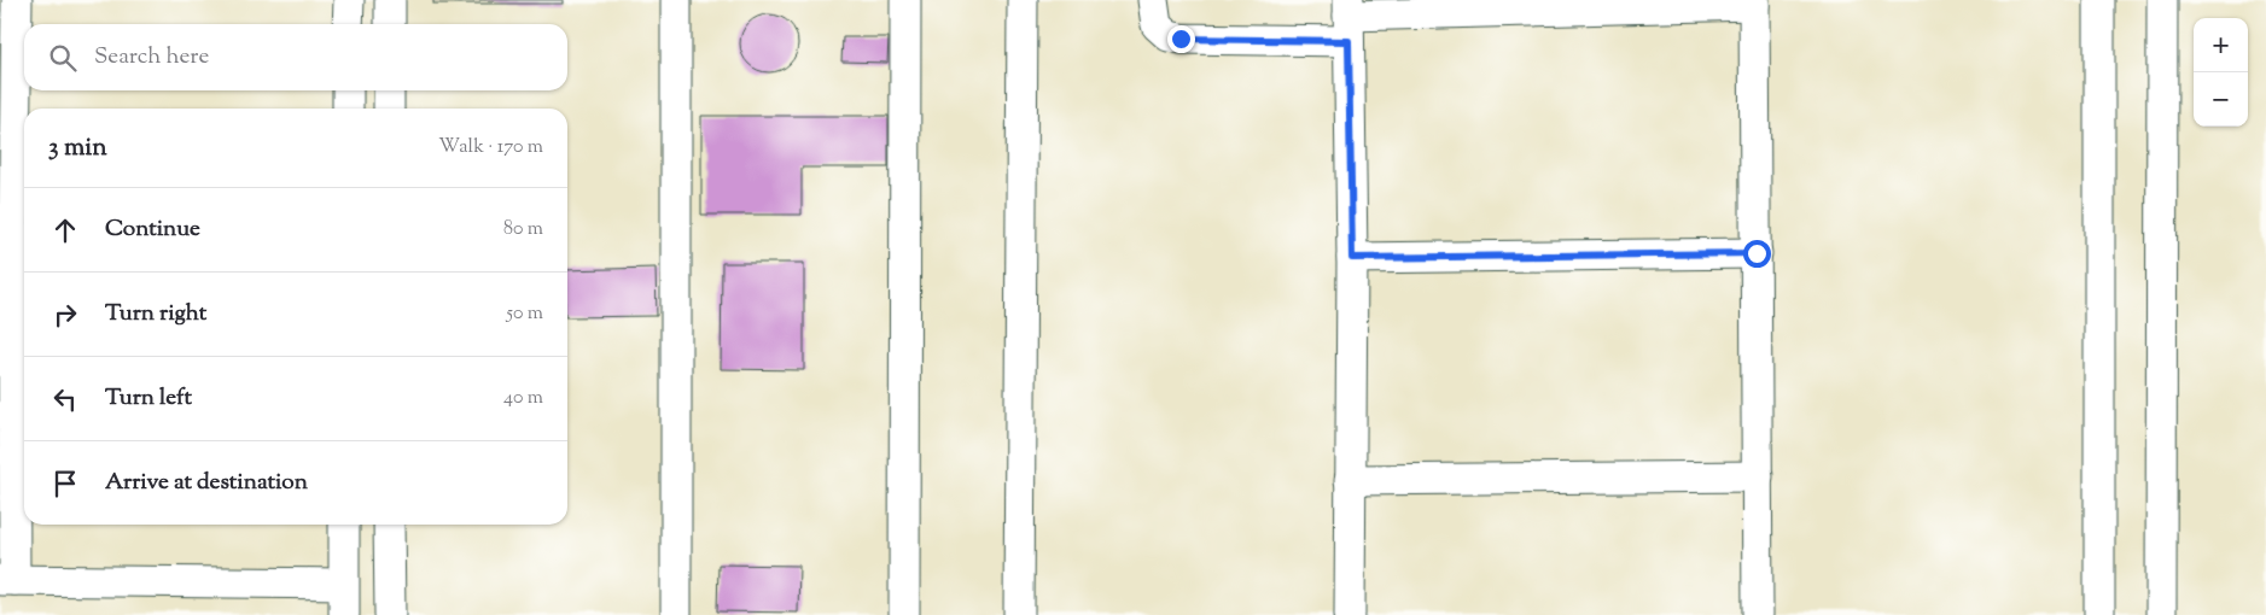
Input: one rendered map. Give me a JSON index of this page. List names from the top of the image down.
{
  "page": {
    "map_buttons": ["+", "−"],
    "search": "Search here",
    "heading": ["3 min", "Walk · 170 m"],
    "list": [
      ["Continue", "80 m"],
      ["Turn right", "50 m"],
      ["Turn left", "40 m"],
      "Arrive at destination"
    ]
  }
}
